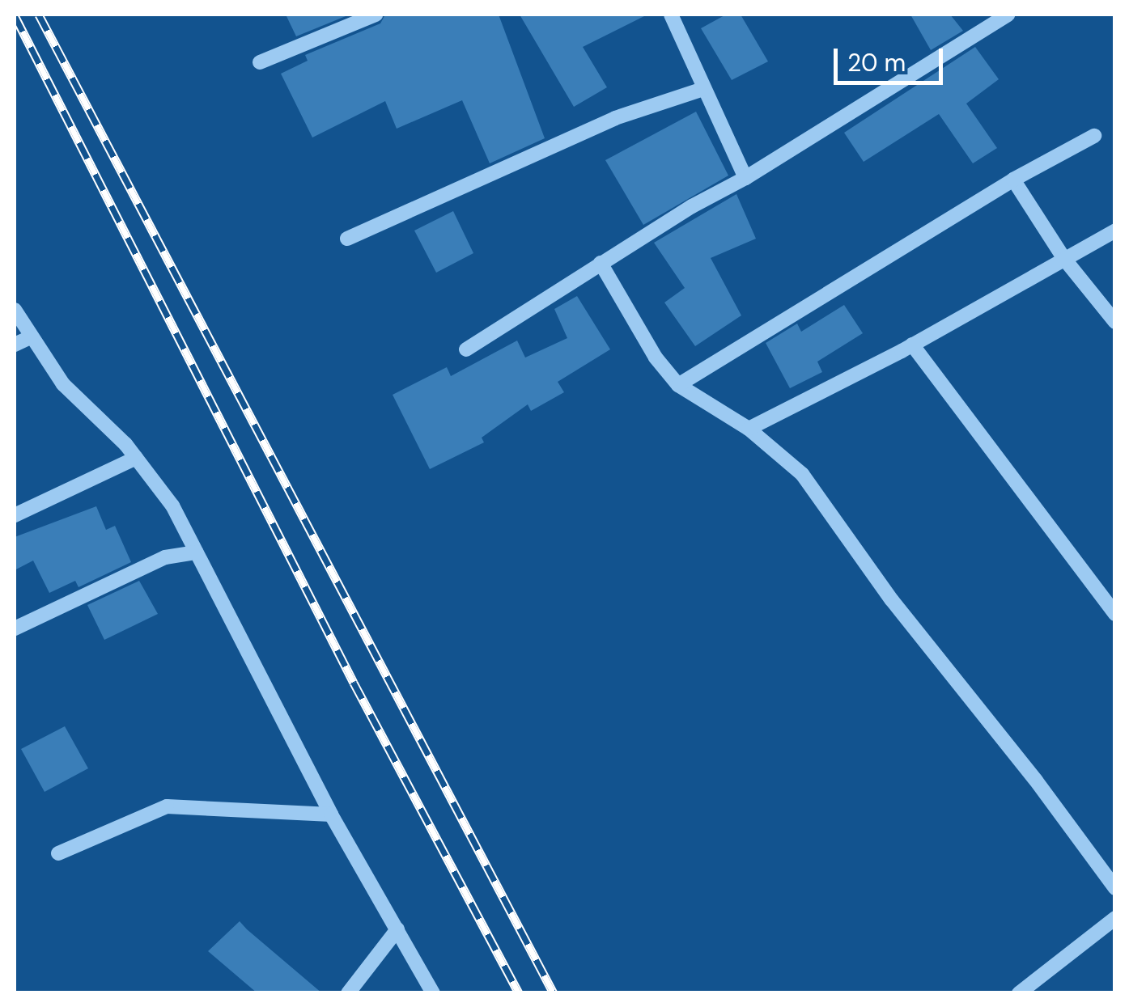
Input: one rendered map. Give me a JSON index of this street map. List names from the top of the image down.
{
  "scale_bar": "20 m"
}
